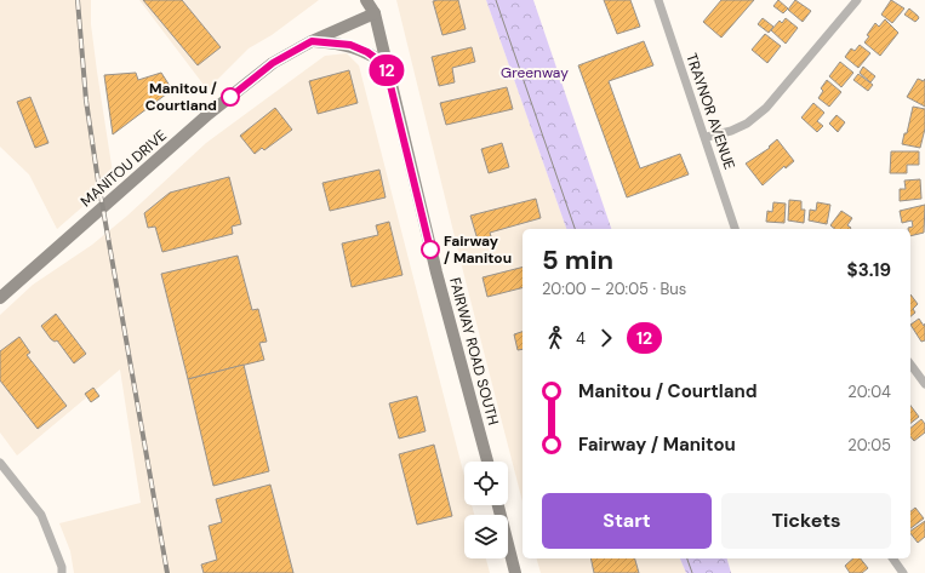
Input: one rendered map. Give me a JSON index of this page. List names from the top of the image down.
{
  "streets": {
    "main road": ["MANITOU DRIVE", "FAIRWAY ROAD SOUTH"],
    "street": ["TRAYNOR AVENUE"]
  },
  "crossings": [
    ["MANITOU DRIVE", "FAIRWAY ROAD SOUTH"]
  ],
  "parks": ["Greenway"],
  "places": ["Manitou / Courtland", "Fairway / Manitou"],
  "lines": ["bus line 12"],
  "page": {
    "on_map": "12",
    "heading": ["5 min", "20:00 – 20:05 · Bus", "$3.19"],
    "legs": ["4", "12"],
    "list": [
      {
        "name": "Manitou / Courtland",
        "value": "20:04"
      },
      {
        "name": "Fairway / Manitou",
        "value": "20:05"
      }
    ],
    "buttons": ["Start", "Tickets"]
  }
}
